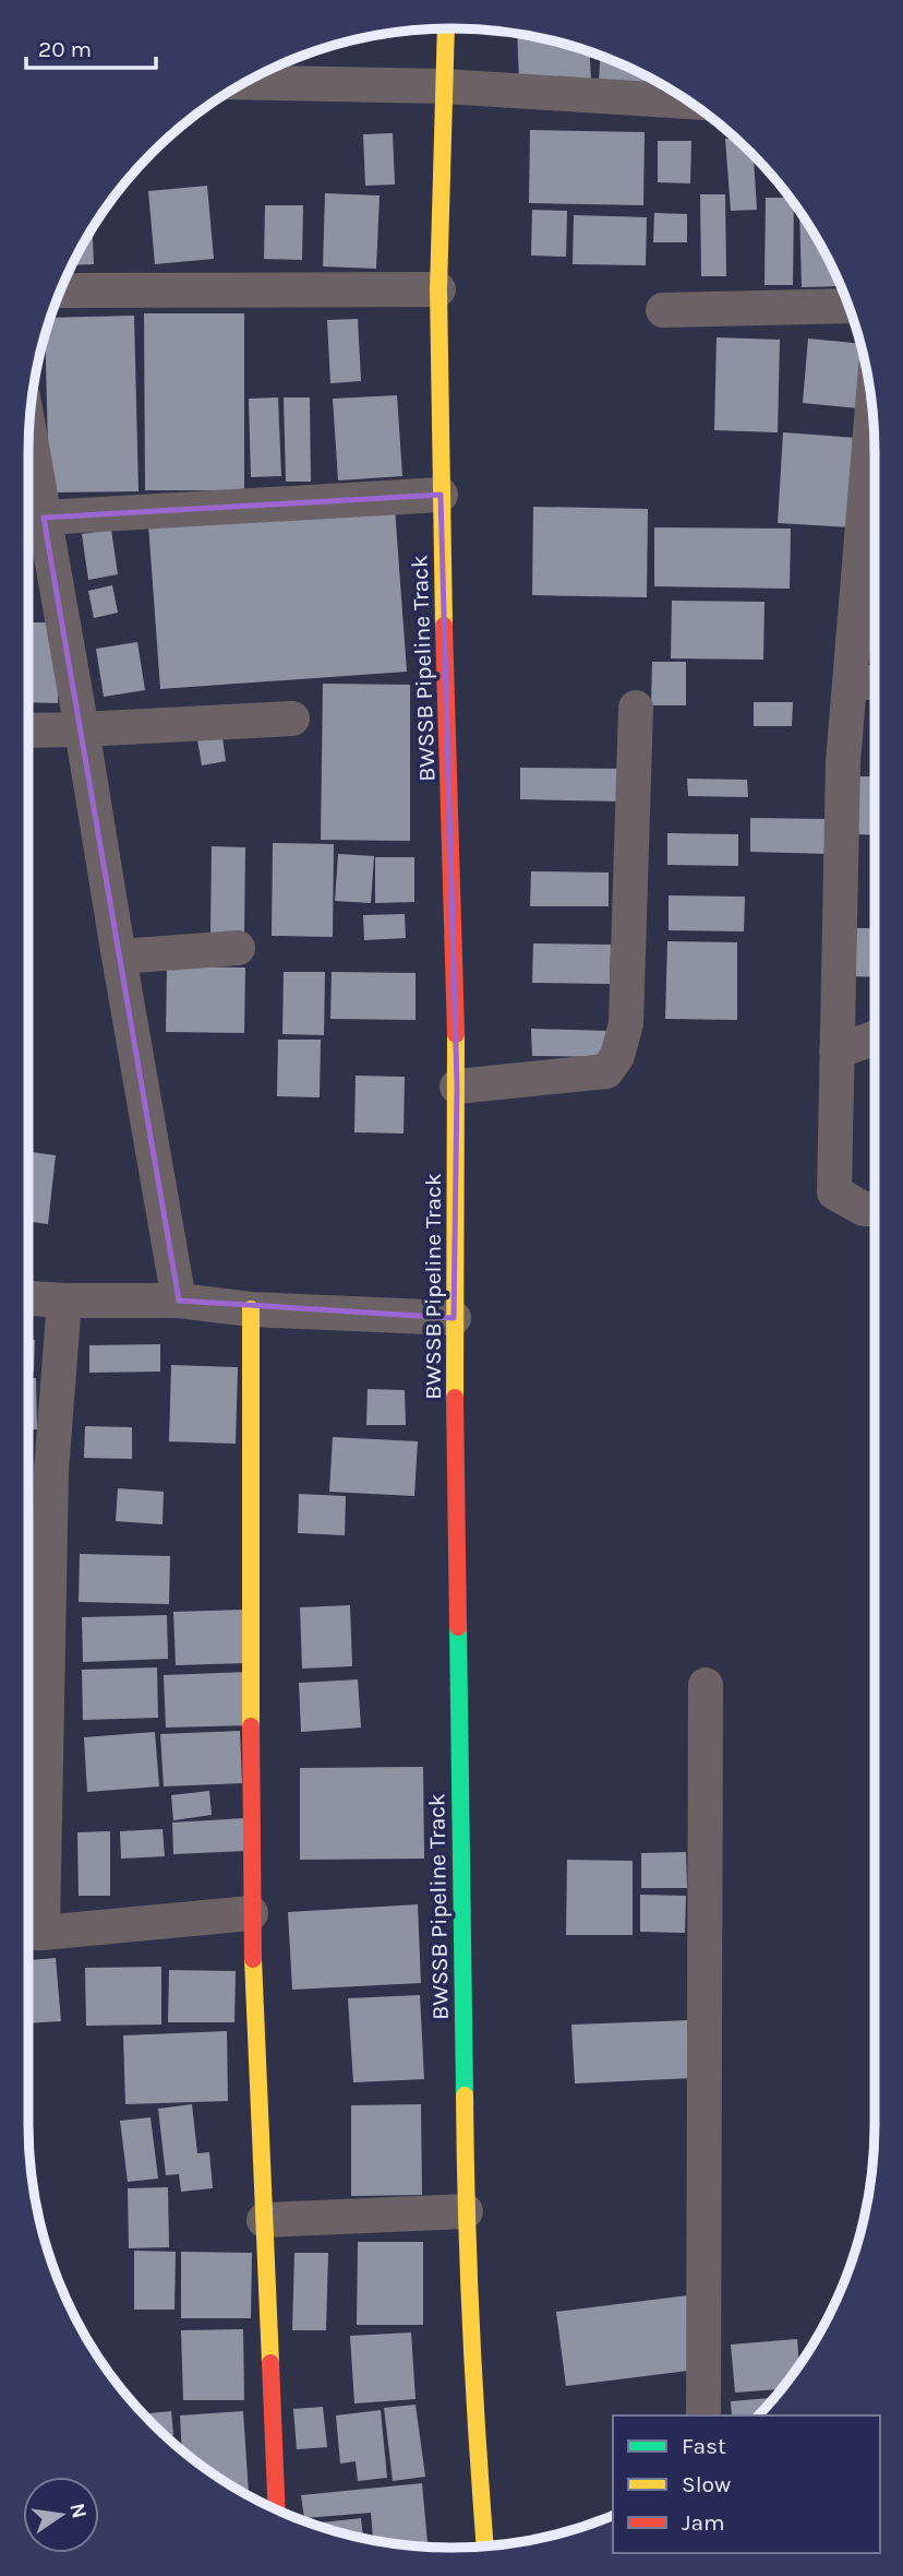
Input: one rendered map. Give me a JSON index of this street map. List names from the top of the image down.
{
  "streets": {
    "street": ["BWSSB Pipeline Track"]
  },
  "legend": ["Fast", "Slow", "Jam"],
  "scale_bar": "20 m",
  "north": "right"
}
